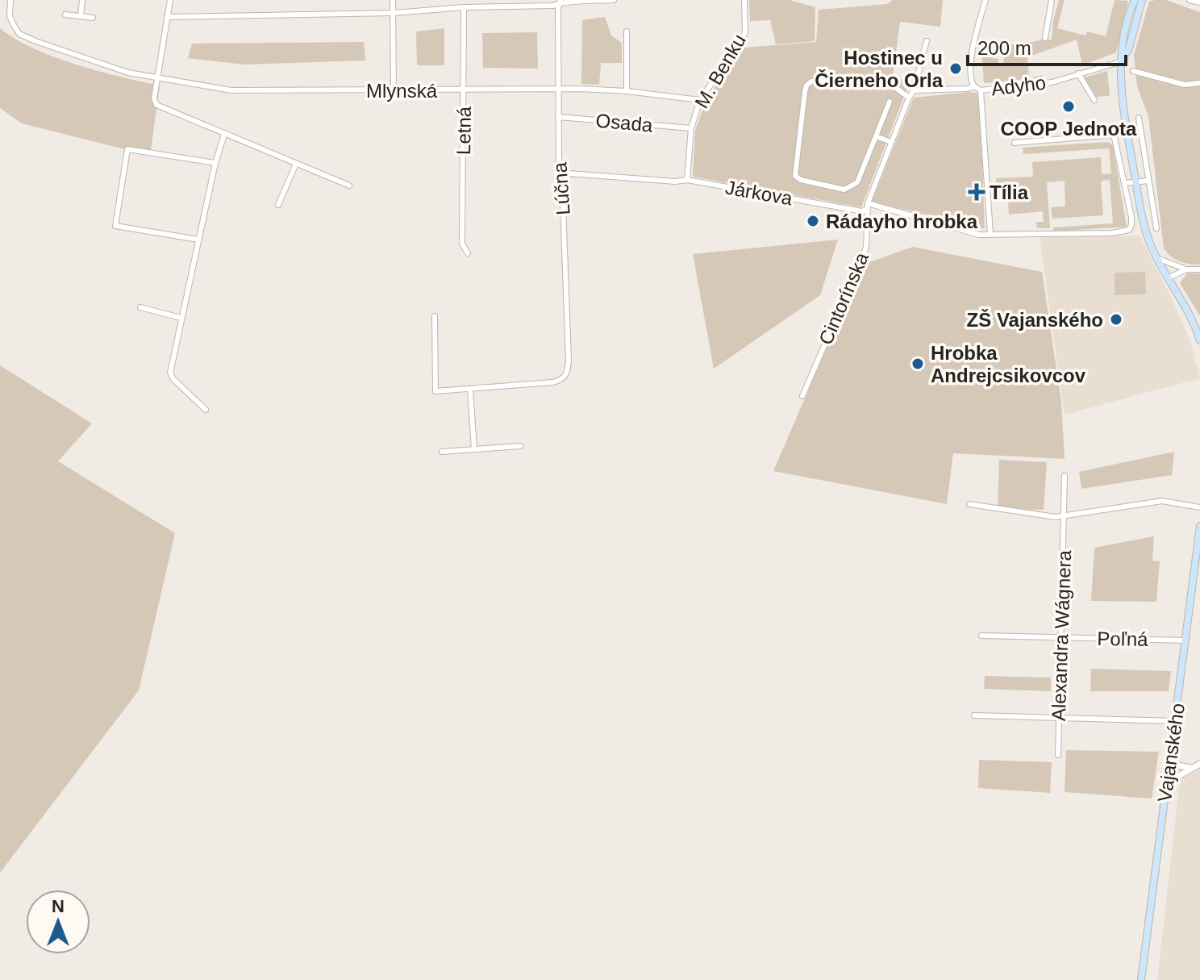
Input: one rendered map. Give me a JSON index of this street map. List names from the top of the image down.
{
  "streets": {
    "main road": ["Vajanského"],
    "street": [
      "M. Benku",
      "Adyho",
      "Mlynská",
      "Osada",
      "Letná",
      "Lúčna",
      "Járkova",
      "Cintorínska",
      "Alexandra Wágnera",
      "Poľná"
    ]
  },
  "crossings": [
    ["M. Benku", "Mlynská"],
    ["M. Benku", "Osada"],
    ["M. Benku", "Járkova"],
    ["Adyho", "Cintorínska"],
    ["Mlynská", "Letná"],
    ["Mlynská", "Lúčna"],
    ["Osada", "Lúčna"],
    ["Lúčna", "Járkova"],
    ["Járkova", "Cintorínska"],
    ["Alexandra Wágnera", "Poľná"],
    ["Poľná", "Vajanského"]
  ],
  "places": {
    "other": [
      "Hostinec u Čierneho Orla",
      "COOP Jednota",
      "Rádayho hrobka",
      "ZŠ Vajanského",
      "Hrobka Andrejcsikovcov"
    ],
    "health": ["Tília"]
  },
  "scale_bar": "200 m",
  "north": "top"
}
